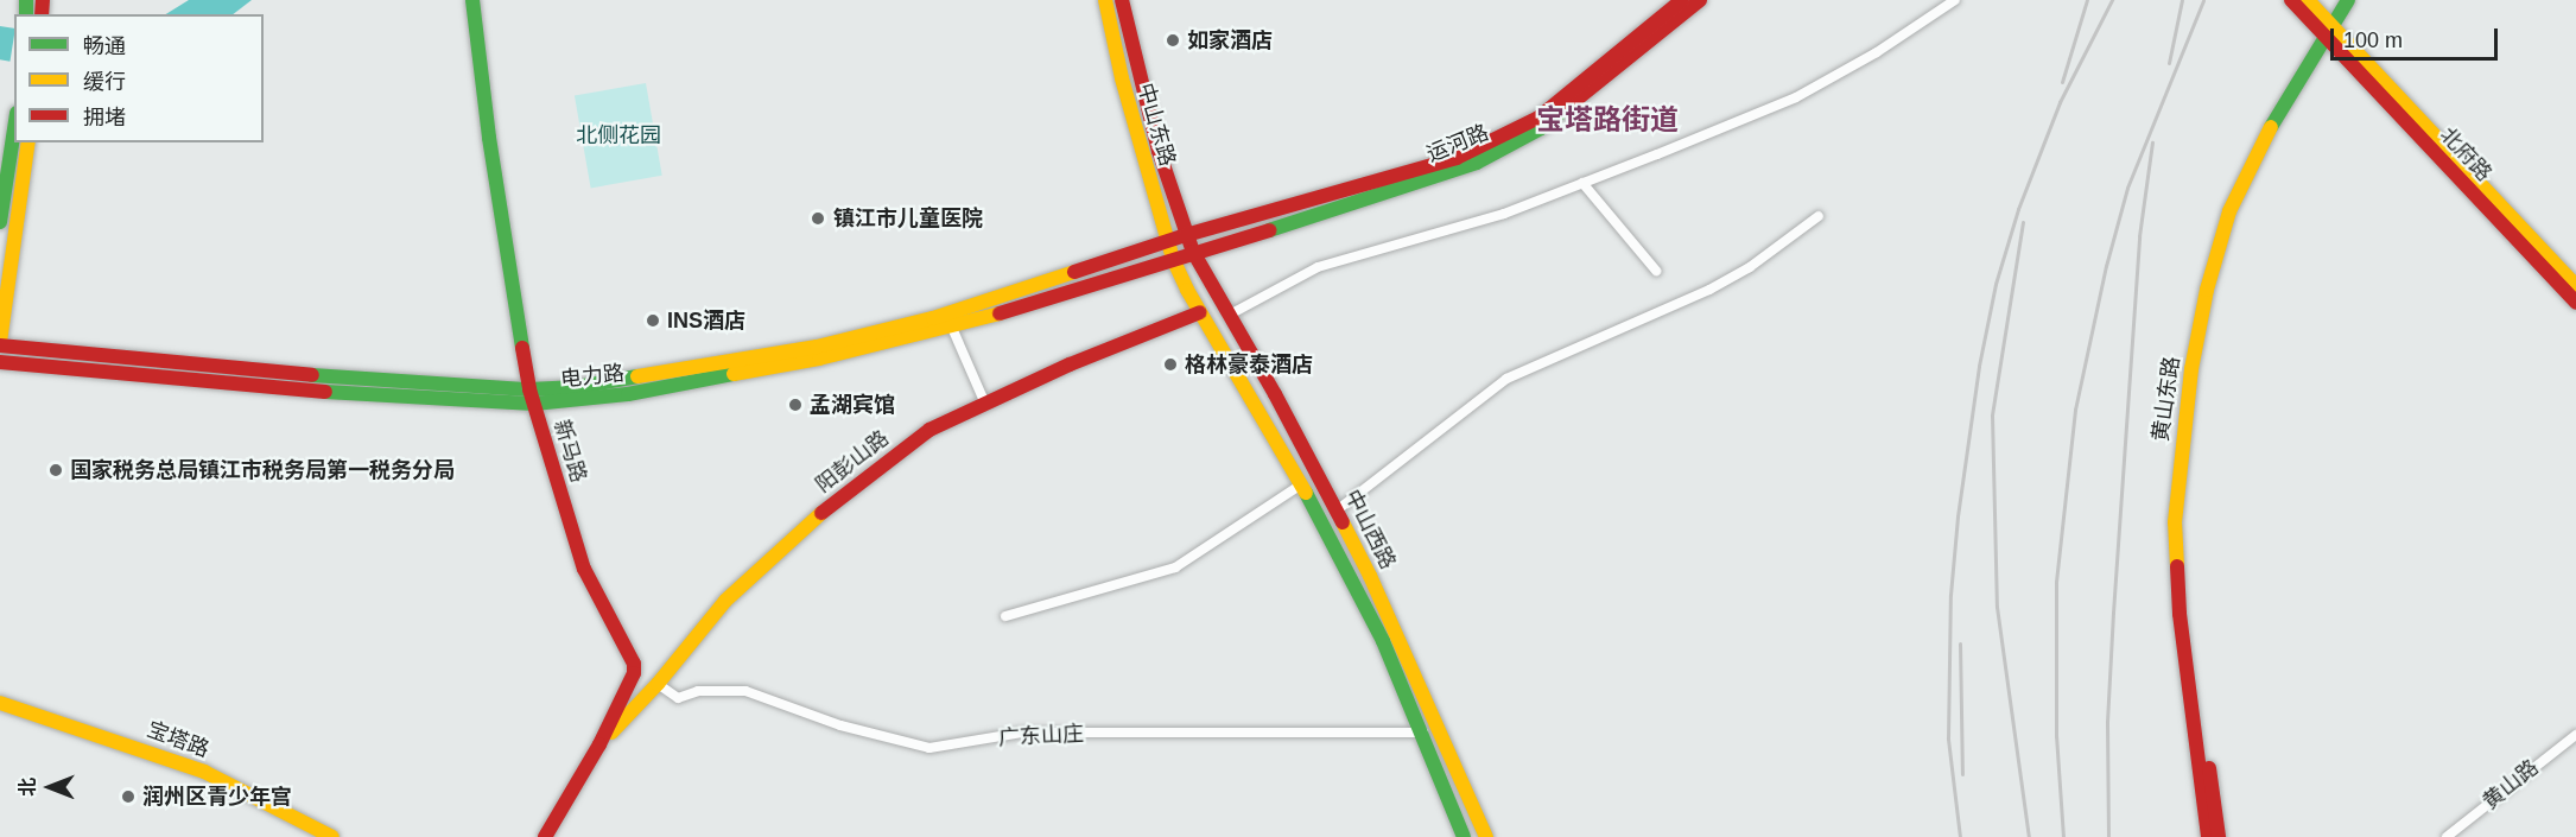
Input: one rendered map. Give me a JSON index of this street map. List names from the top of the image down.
{
  "streets": {
    "main road": [
      "中山东路",
      "运河路",
      "北府路",
      "电力路",
      "黄山东路",
      "新马路",
      "阳彭山路",
      "中山西路",
      "宝塔路"
    ],
    "street": ["广东山庄", "黄山路"]
  },
  "crossings": [
    ["中山东路", "运河路"],
    ["中山东路", "电力路"],
    ["中山东路", "中山西路"],
    ["运河路", "电力路"],
    ["运河路", "中山西路"],
    ["北府路", "黄山东路"],
    ["电力路", "新马路"],
    ["电力路", "中山西路"],
    ["新马路", "阳彭山路"],
    ["阳彭山路", "中山西路"],
    ["阳彭山路", "广东山庄"],
    ["中山西路", "广东山庄"]
  ],
  "districts": ["宝塔路街道"],
  "parks": ["北侧花园"],
  "places": [
    "如家酒店",
    "镇江市儿童医院",
    "INS酒店",
    "格林豪泰酒店",
    "孟湖宾馆",
    "国家税务总局镇江市税务局第一税务分局",
    "润州区青少年宫"
  ],
  "legend": ["畅通", "缓行", "拥堵"],
  "scale_bar": "100 m",
  "north": "left"
}
